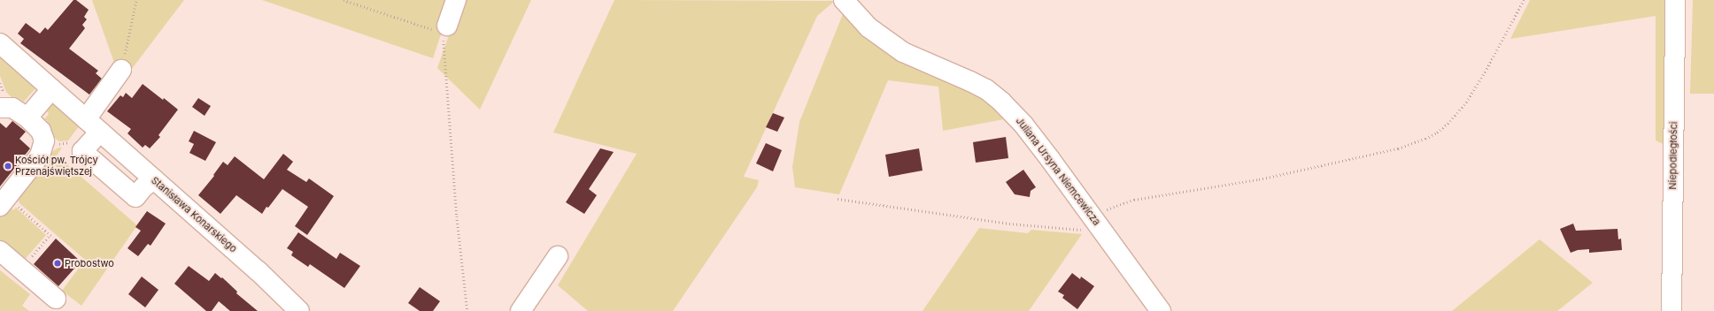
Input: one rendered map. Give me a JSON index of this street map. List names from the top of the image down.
{
  "streets": {
    "street": ["Niepodległości", "Juliana Ursyna Niemcewicza", "Stanisława Konarskiego"]
  },
  "places": ["Kościół pw. Trójcy Przenajświętszej", "Probostwo"]
}
